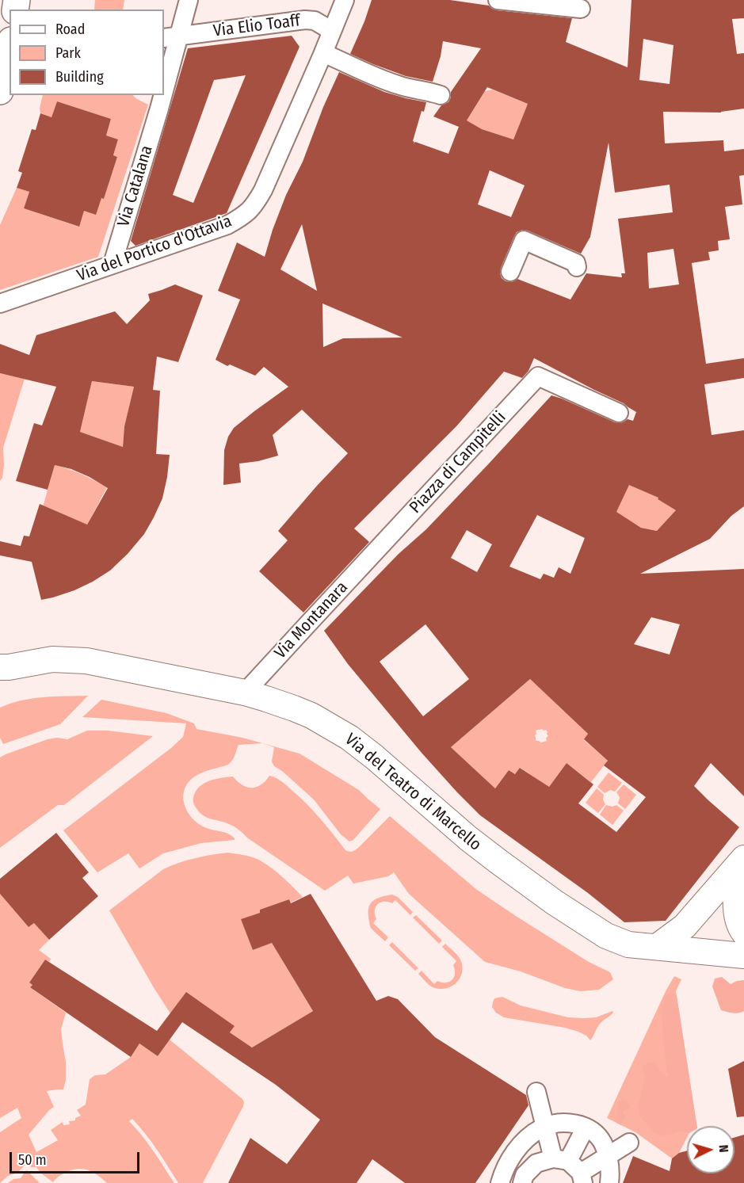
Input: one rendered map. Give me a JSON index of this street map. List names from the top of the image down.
{
  "streets": {
    "street": [
      "Via Elio Toaff",
      "Via Catalana",
      "Via del Portico d'Ottavia",
      "Piazza di Campitelli",
      "Via Montanara",
      "Via del Teatro di Marcello"
    ]
  },
  "crossings": [
    ["Via Elio Toaff", "Via Catalana"],
    ["Via Elio Toaff", "Via del Portico d'Ottavia"],
    ["Via Catalana", "Via del Portico d'Ottavia"],
    ["Piazza di Campitelli", "Via Montanara"],
    ["Via Montanara", "Via del Teatro di Marcello"]
  ],
  "legend": ["Road", "Park", "Building"],
  "scale_bar": "50 m",
  "north": "right"
}
